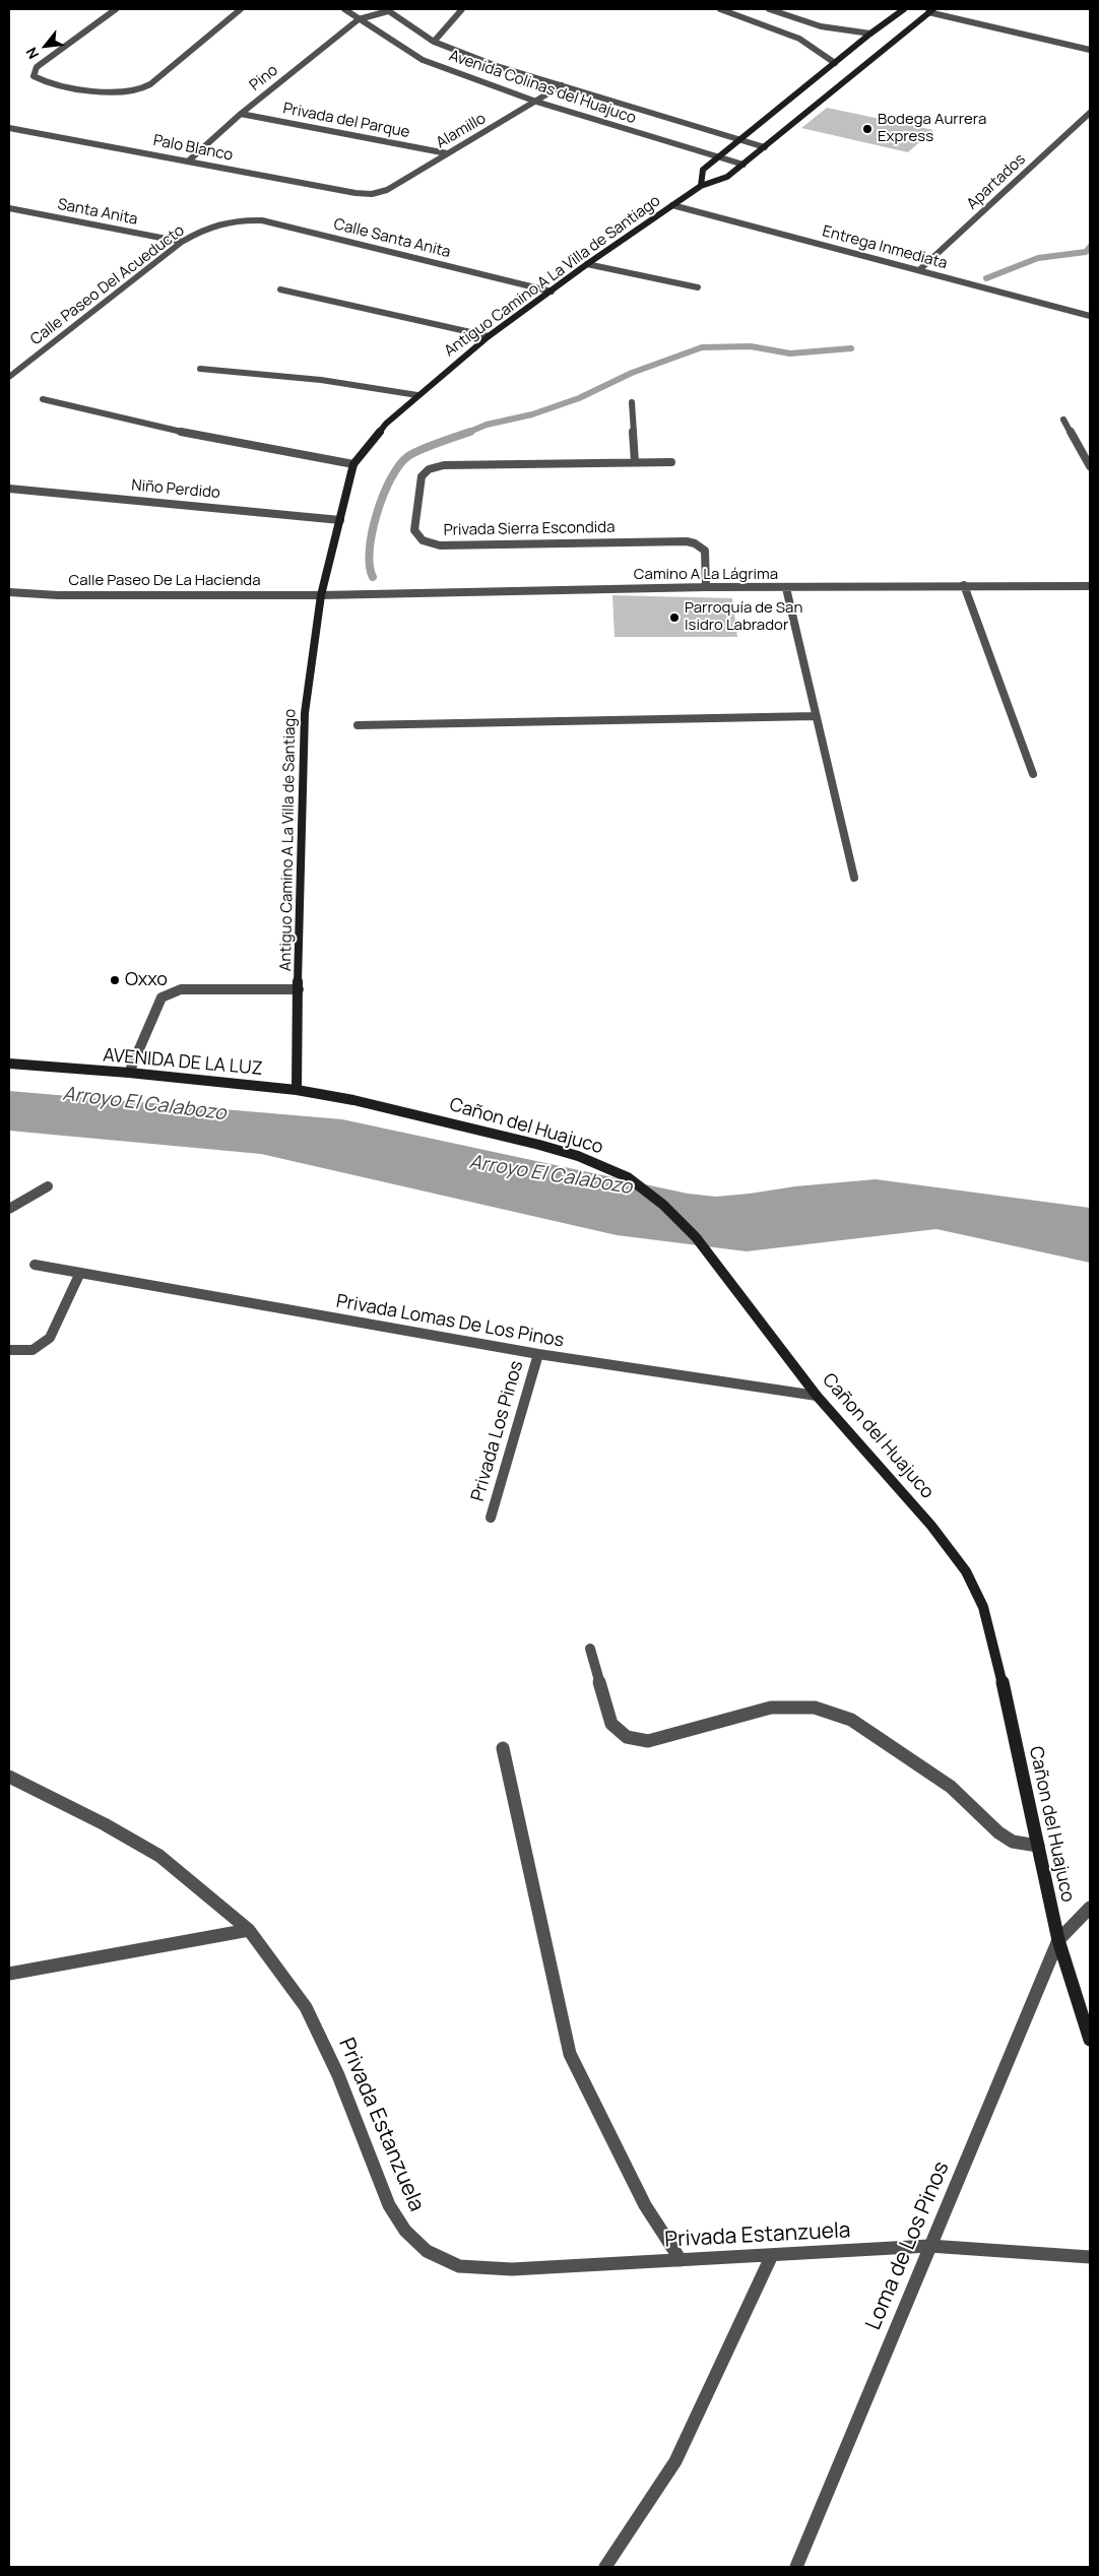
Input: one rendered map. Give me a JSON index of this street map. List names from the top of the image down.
{
  "streets": {
    "street": [
      "Pino",
      "Avenida Colinas del Huajuco",
      "Privada del Parque",
      "Alamillo",
      "Palo Blanco",
      "Apartados",
      "Santa Anita",
      "Calle Santa Anita",
      "Entrega Inmediata",
      "Antiguo Camino A La Villa de Santiago",
      "Calle Paseo Del Acueducto",
      "Niño Perdido",
      "Privada Sierra Escondida",
      "Camino A La Lágrima",
      "Calle Paseo De La Hacienda",
      "AVENIDA DE LA LUZ",
      "Cañon del Huajuco",
      "Privada Lomas De Los Pinos",
      "Privada Los Pinos",
      "Privada Estanzuela",
      "Loma de Los Pinos"
    ]
  },
  "crossings": [
    ["Pino", "Avenida Colinas del Huajuco"],
    ["Pino", "Privada del Parque"],
    ["Pino", "Palo Blanco"],
    ["Avenida Colinas del Huajuco", "Alamillo"],
    ["Avenida Colinas del Huajuco", "Antiguo Camino A La Villa de Santiago"],
    ["Privada del Parque", "Alamillo"],
    ["Alamillo", "Palo Blanco"],
    ["Apartados", "Entrega Inmediata"],
    ["Santa Anita", "Calle Paseo Del Acueducto"],
    ["Calle Santa Anita", "Antiguo Camino A La Villa de Santiago"],
    ["Calle Santa Anita", "Calle Paseo Del Acueducto"],
    ["Entrega Inmediata", "Antiguo Camino A La Villa de Santiago"],
    ["Antiguo Camino A La Villa de Santiago", "Niño Perdido"],
    ["Antiguo Camino A La Villa de Santiago", "Camino A La Lágrima"],
    ["Antiguo Camino A La Villa de Santiago", "Calle Paseo De La Hacienda"],
    ["Antiguo Camino A La Villa de Santiago", "AVENIDA DE LA LUZ"],
    ["Privada Sierra Escondida", "Camino A La Lágrima"],
    ["Camino A La Lágrima", "Calle Paseo De La Hacienda"],
    ["AVENIDA DE LA LUZ", "Cañon del Huajuco"],
    ["Cañon del Huajuco", "Privada Lomas De Los Pinos"],
    ["Cañon del Huajuco", "Loma de Los Pinos"],
    ["Privada Lomas De Los Pinos", "Privada Los Pinos"],
    ["Privada Estanzuela", "Loma de Los Pinos"]
  ],
  "water": ["Arroyo El Calabozo"],
  "places": ["Bodega Aurrera Express", "Parroquía de San Isidro Labrador", "Oxxo"],
  "north": "bottom left"
}
